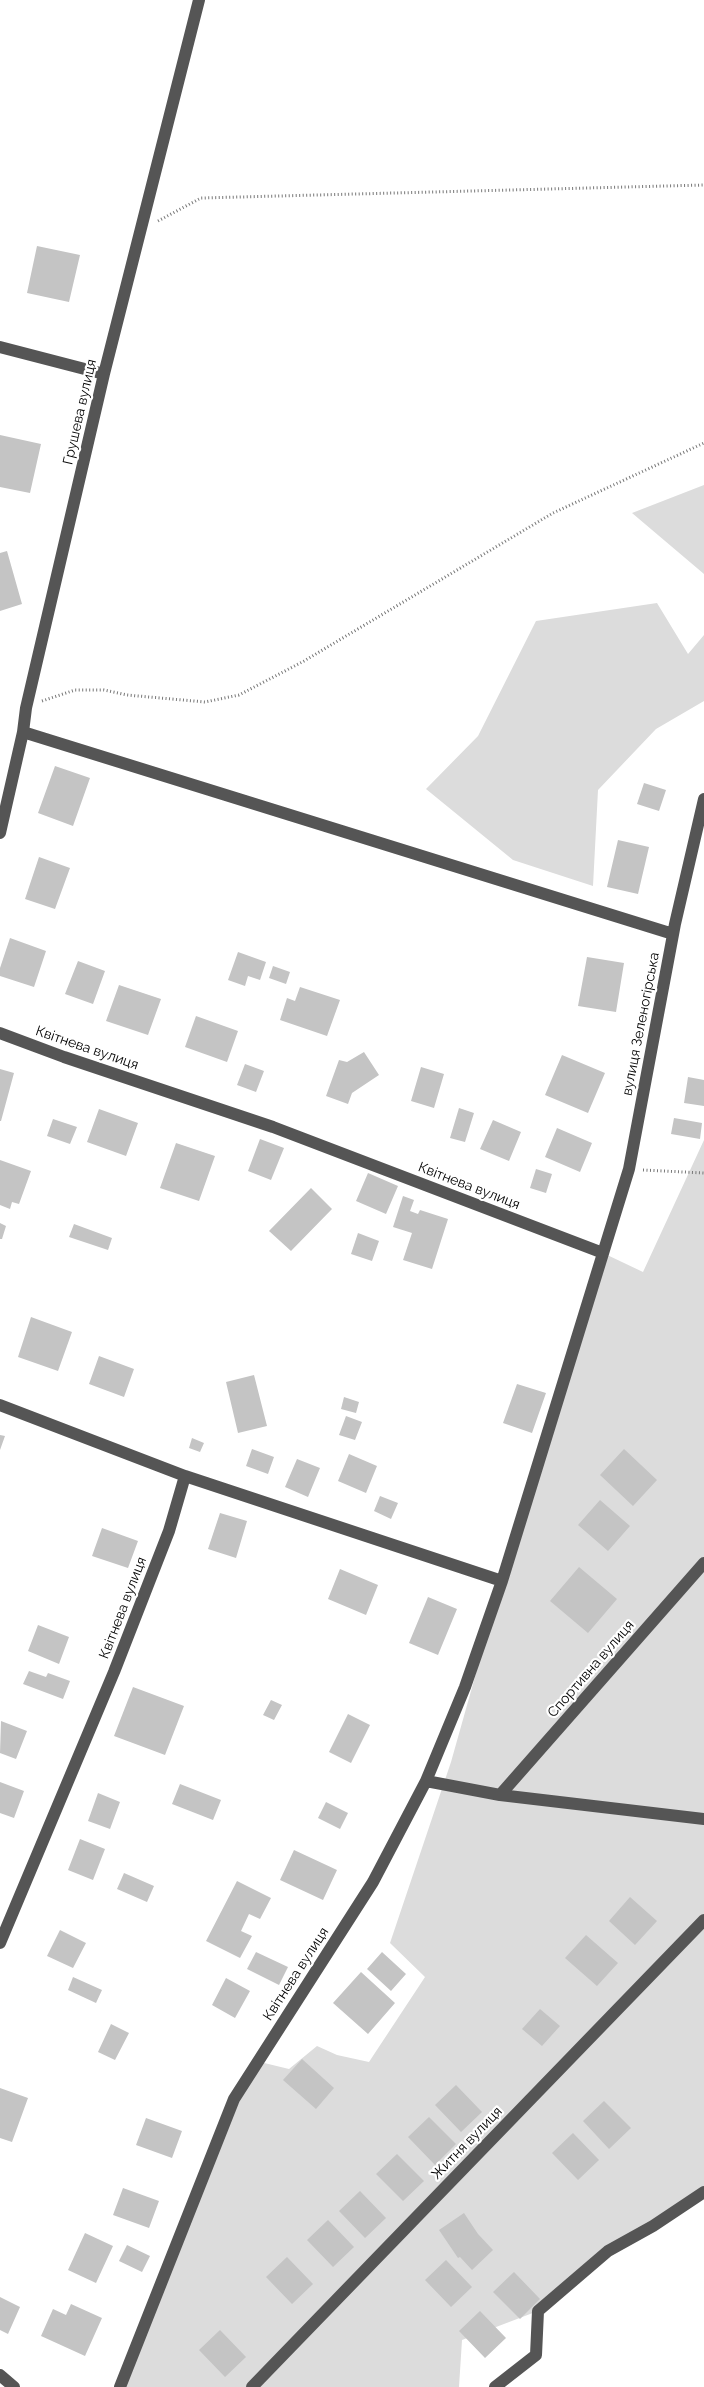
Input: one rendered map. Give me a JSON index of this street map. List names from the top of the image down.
{
  "streets": {
    "street": [
      "Грушева вулиця",
      "вулиця Зеленогірська",
      "Квітнева вулиця",
      "Спортивна вулиця",
      "Житня вулиця"
    ]
  },
  "crossings": [
    ["вулиця Зеленогірська", "Квітнева вулиця"]
  ]
}
